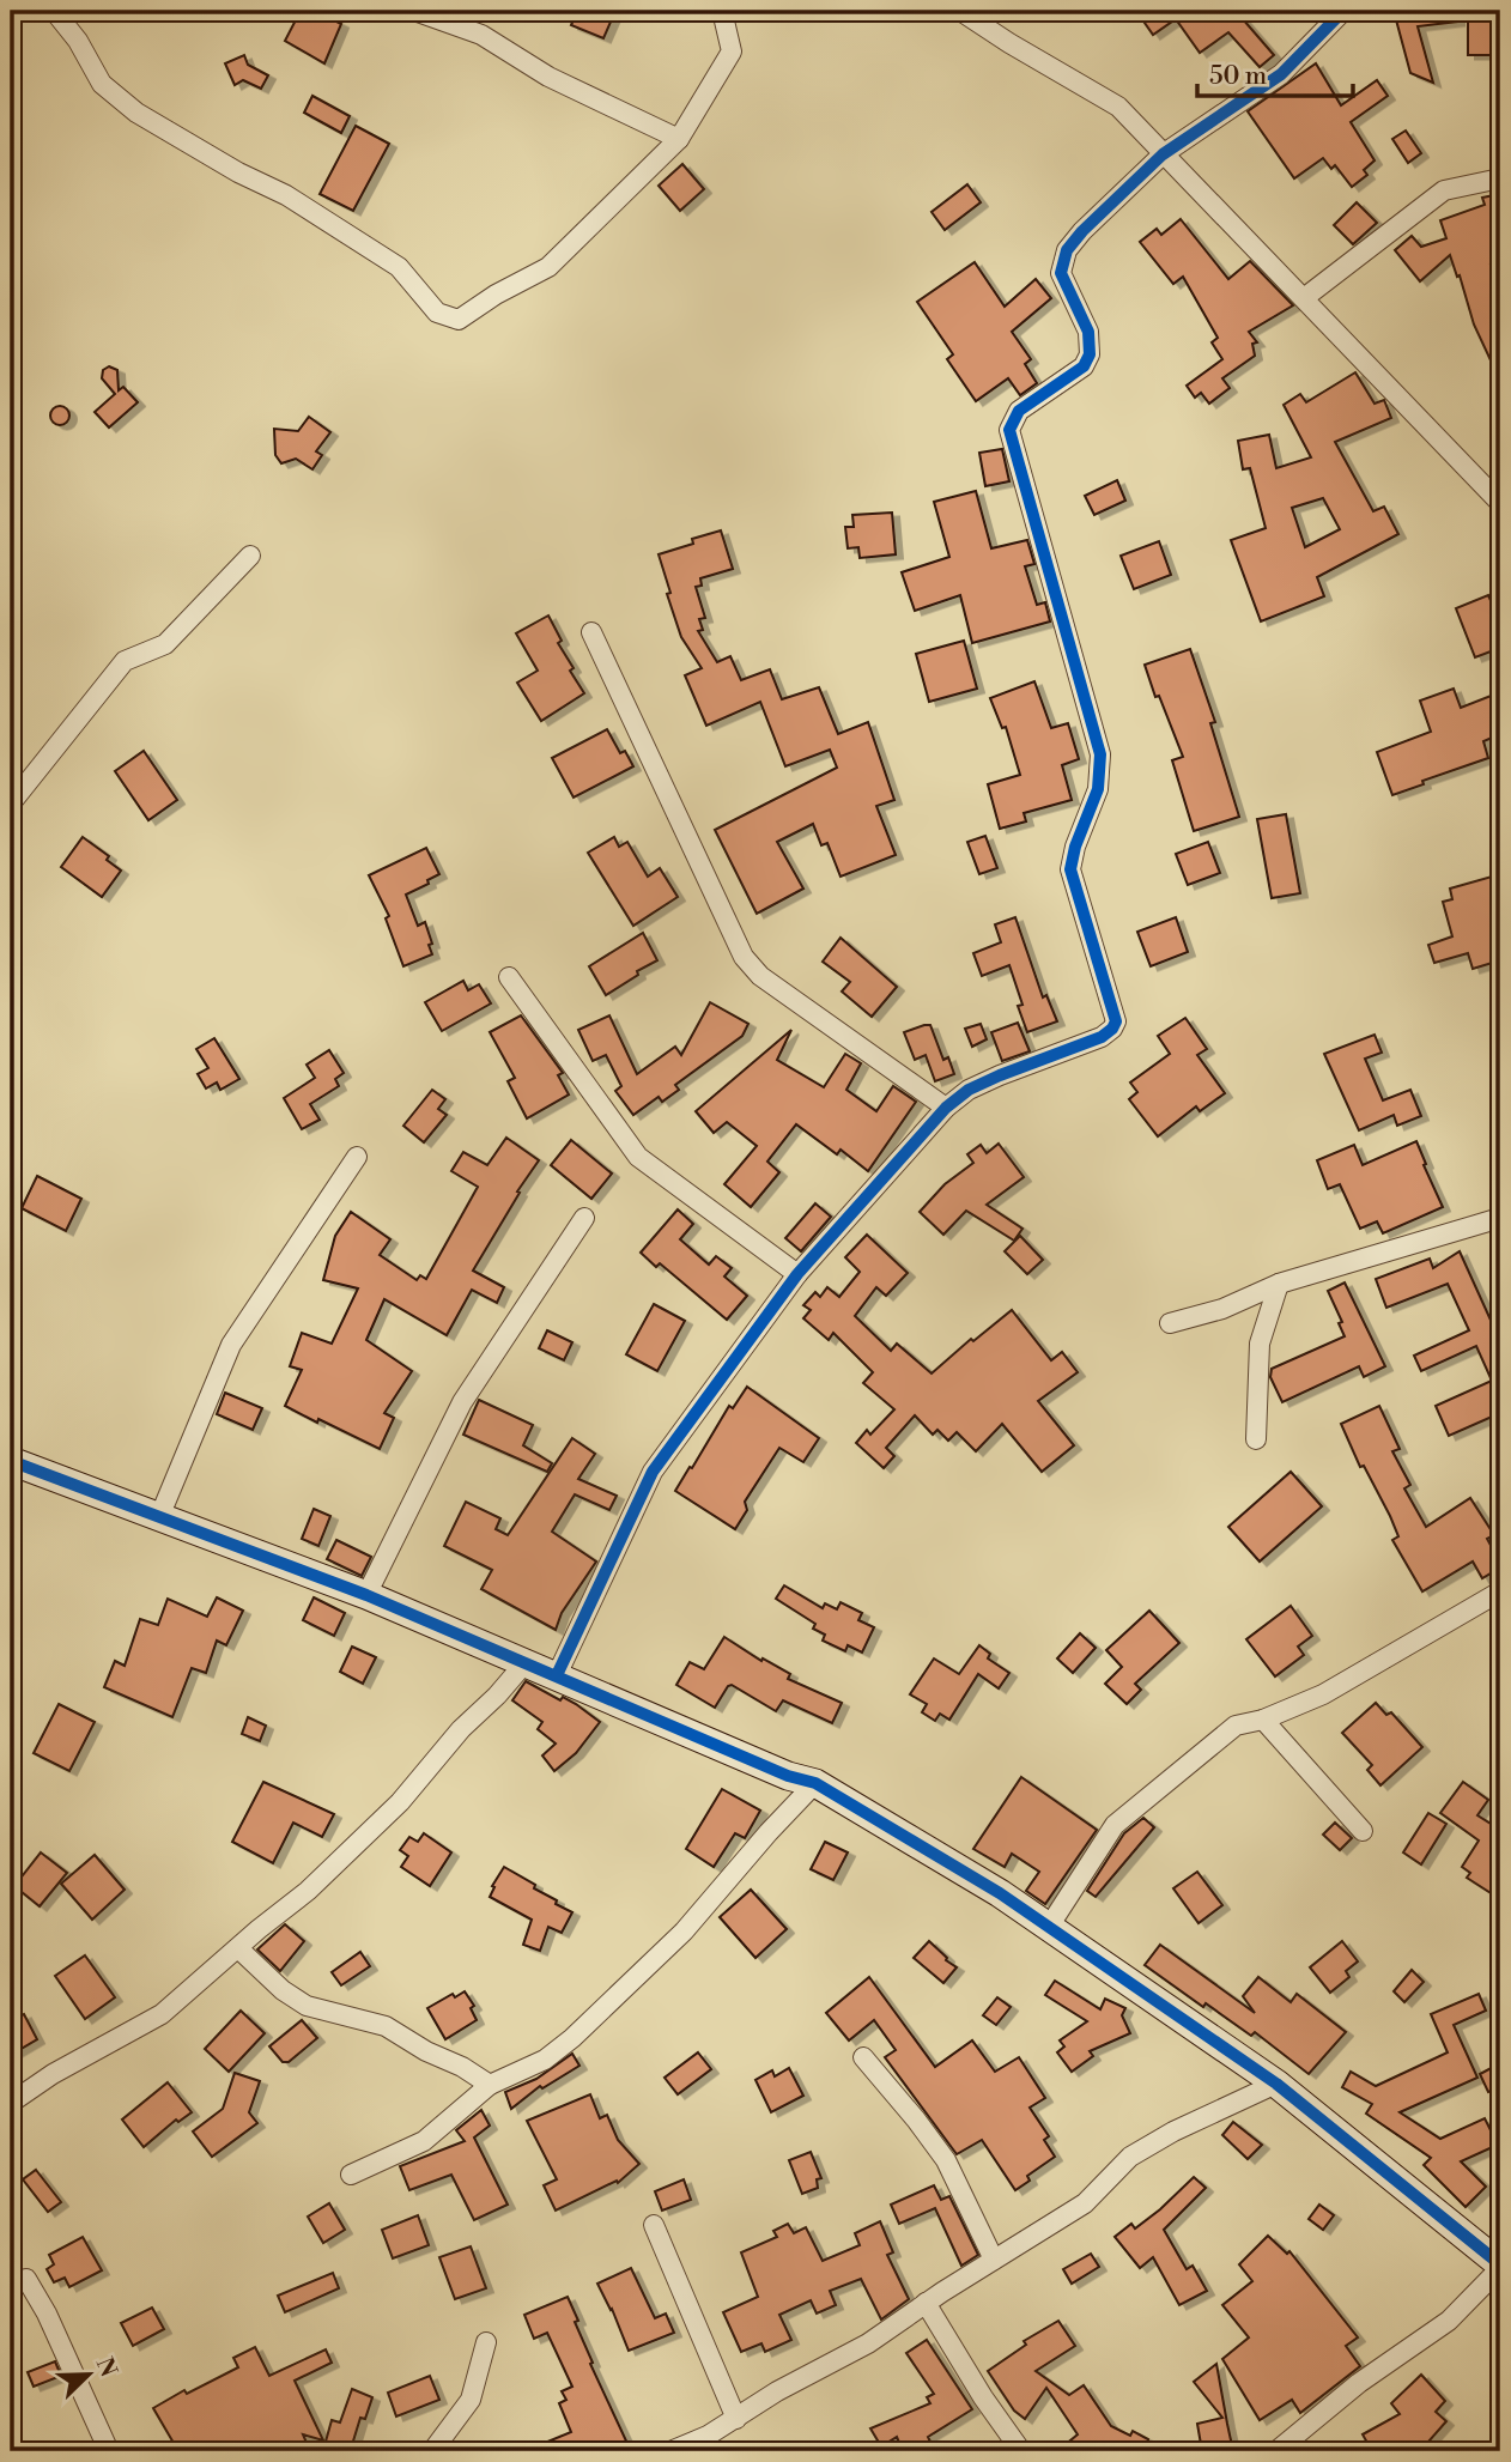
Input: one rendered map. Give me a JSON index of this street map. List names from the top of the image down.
{
  "scale_bar": "50 m",
  "north": "top right"
}
